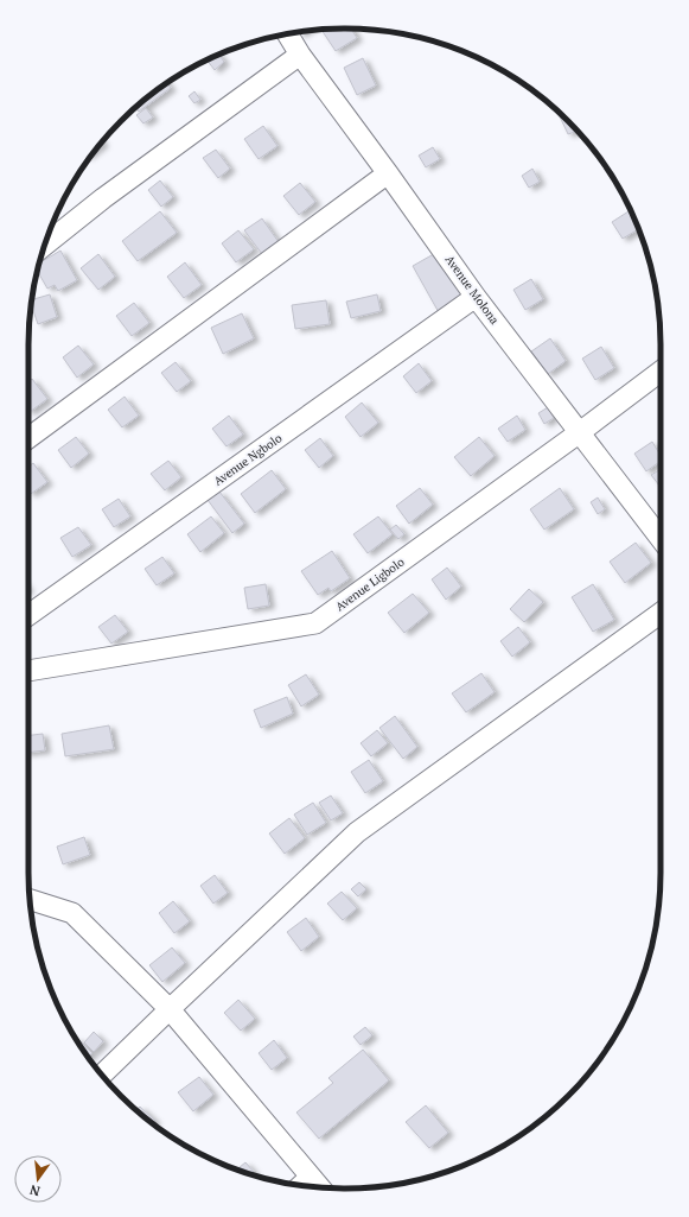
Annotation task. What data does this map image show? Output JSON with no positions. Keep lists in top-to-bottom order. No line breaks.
{"streets":{"street":["Avenue Molona","Avenue Ngbolo","Avenue Ligbolo"]},"crossings":[["Avenue Molona","Avenue Ngbolo"],["Avenue Molona","Avenue Ligbolo"]],"north":"bottom"}
